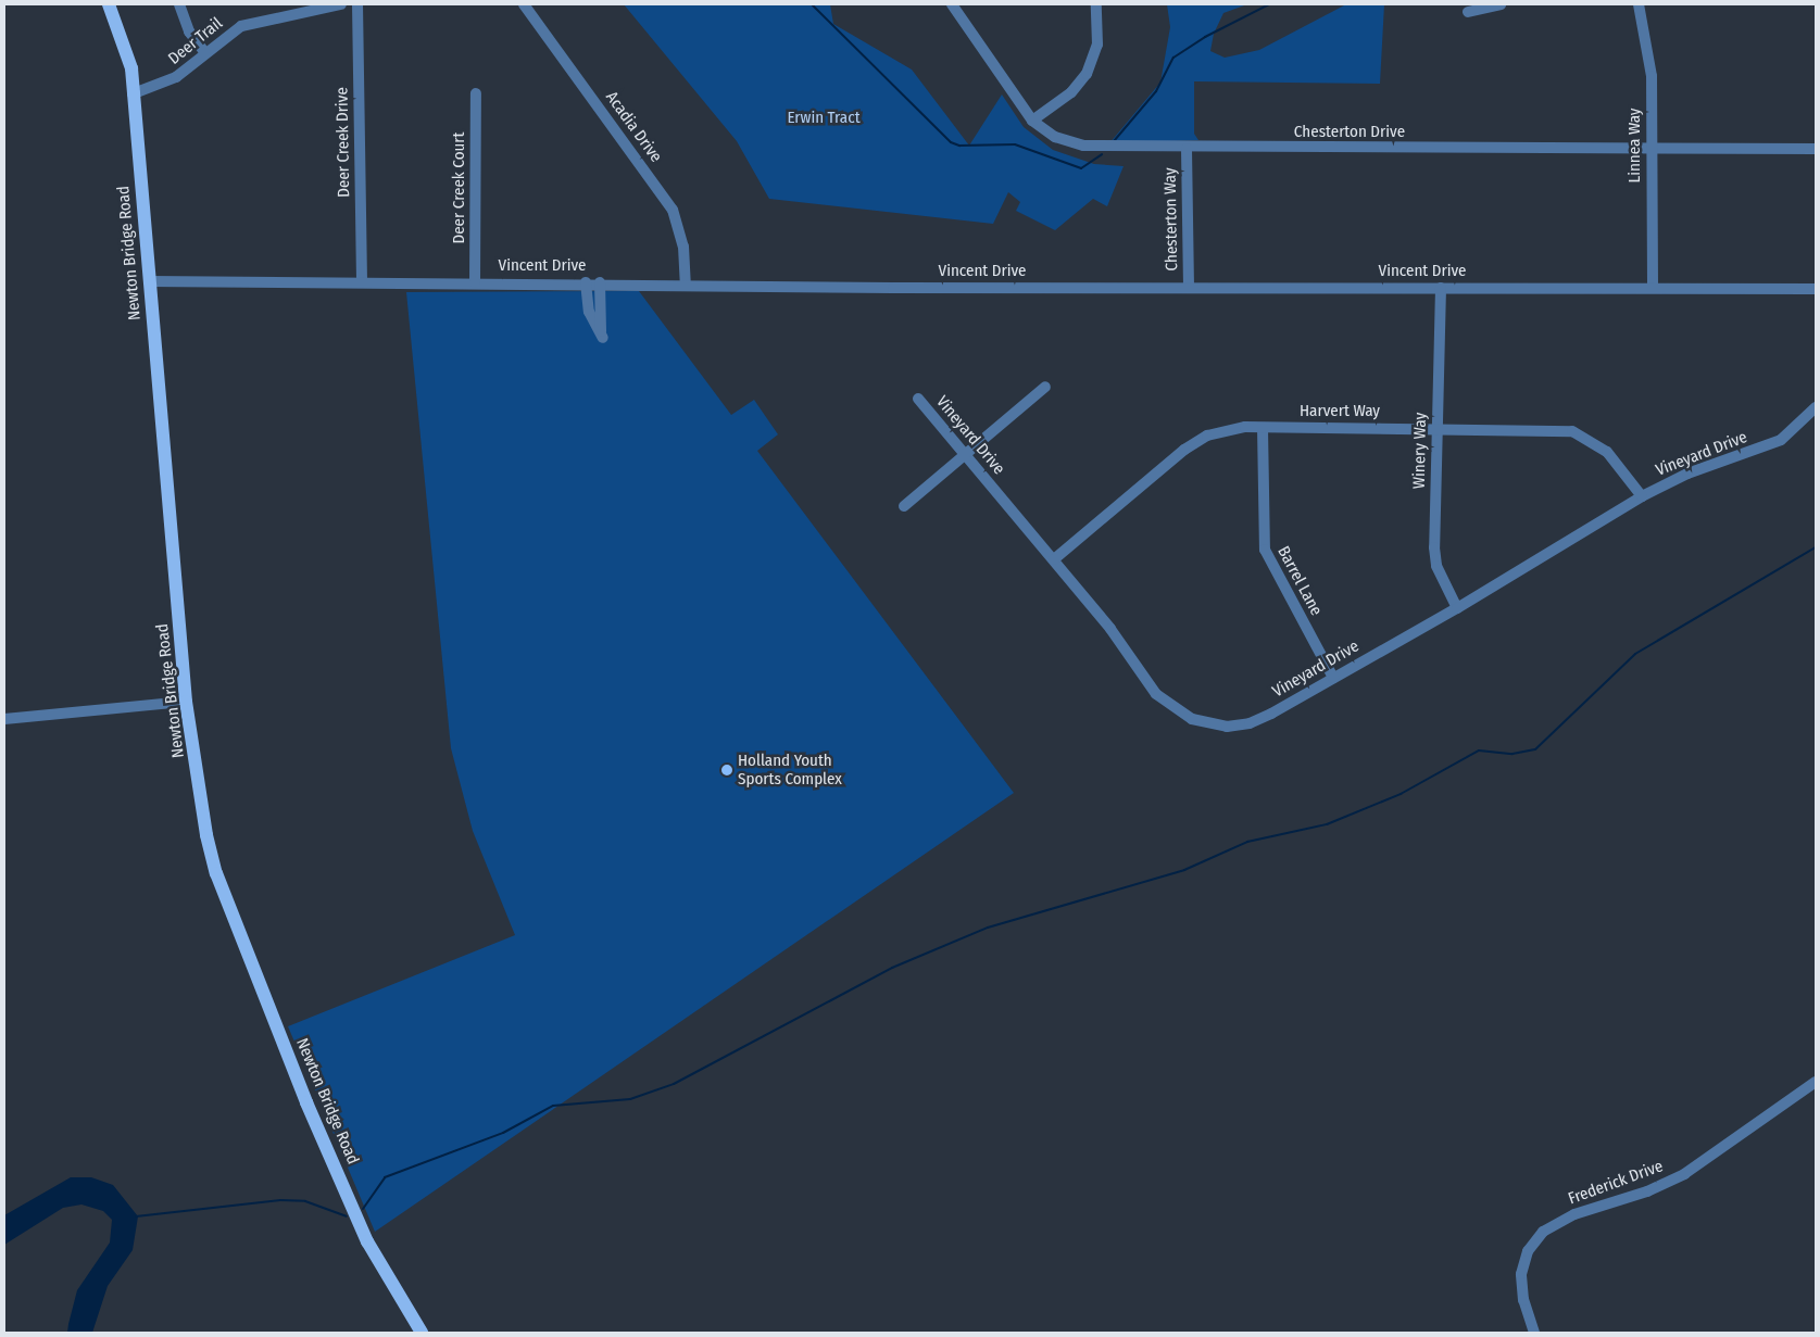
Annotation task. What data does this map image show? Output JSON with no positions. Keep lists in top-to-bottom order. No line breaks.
{"streets":{"main road":["Newton Bridge Road"],"street":["Deer Trail","Acadia Drive","Chesterton Drive","Deer Creek Drive","Linnea Way","Deer Creek Court","Chesterton Way","Vincent Drive","Harvert Way","Vineyard Drive","Winery Way","Barrel Lane","Frederick Drive"]},"crossings":[["Deer Trail","Newton Bridge Road"],["Acadia Drive","Vincent Drive"],["Chesterton Drive","Linnea Way"],["Chesterton Drive","Chesterton Way"],["Deer Creek Drive","Vincent Drive"],["Linnea Way","Vincent Drive"],["Deer Creek Court","Vincent Drive"],["Chesterton Way","Vincent Drive"],["Newton Bridge Road","Vincent Drive"],["Vincent Drive","Winery Way"],["Harvert Way","Vineyard Drive"],["Harvert Way","Winery Way"],["Harvert Way","Barrel Lane"],["Vineyard Drive","Winery Way"],["Vineyard Drive","Barrel Lane"]],"parks":["Erwin Tract"],"places":["Holland Youth Sports Complex"]}
